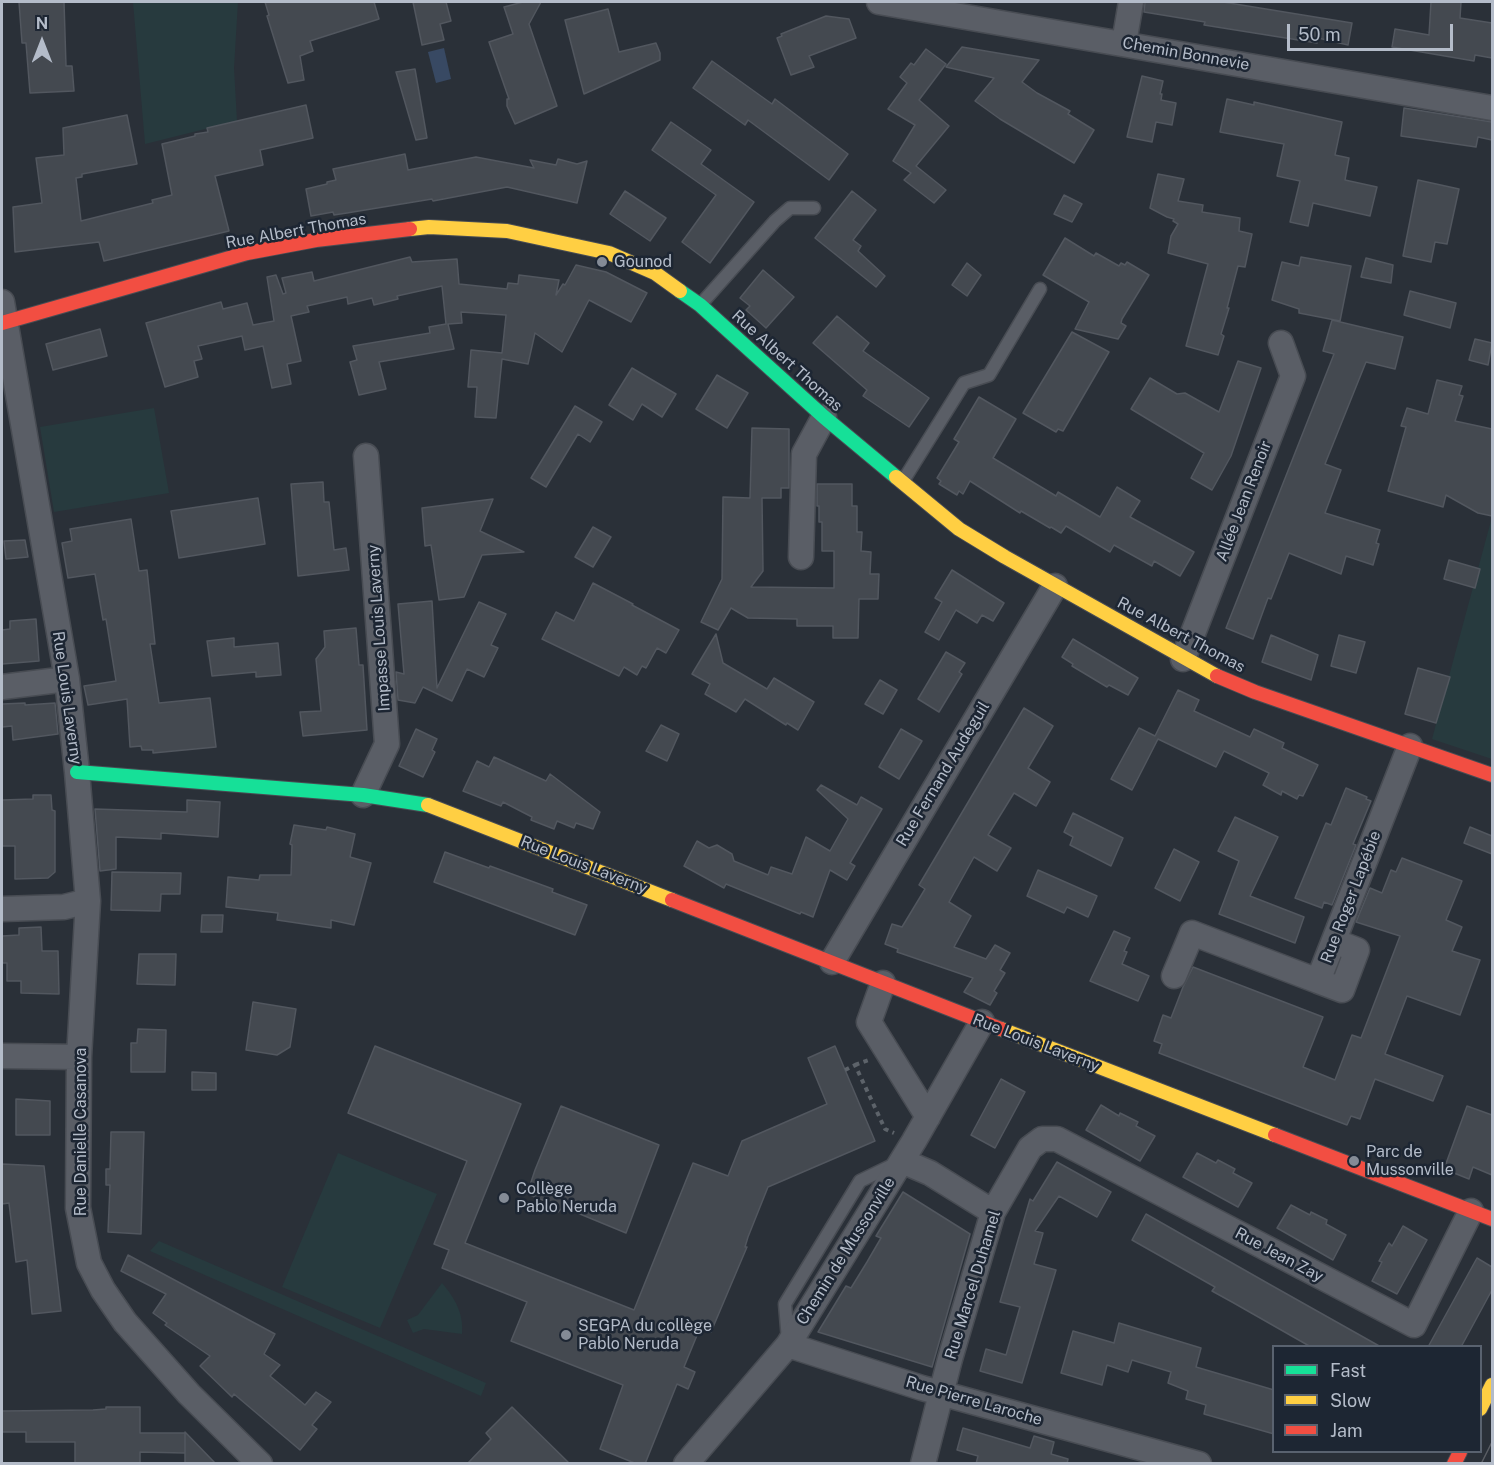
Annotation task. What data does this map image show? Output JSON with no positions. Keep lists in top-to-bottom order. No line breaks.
{"streets":{"street":["Chemin Bonnevie","Rue Albert Thomas","Allée Jean Renoir","Impasse Louis Laverny","Rue Louis Laverny","Rue Fernand Audeguil","Rue Roger Lapébie","Rue Danielle Casanova","Chemin de Mussonville","Rue Jean Zay","Rue Marcel Duhamel","Rue Pierre Laroche"]},"crossings":[["Rue Albert Thomas","Allée Jean Renoir"],["Rue Albert Thomas","Rue Louis Laverny"],["Rue Albert Thomas","Rue Fernand Audeguil"],["Rue Albert Thomas","Rue Roger Lapébie"],["Impasse Louis Laverny","Rue Louis Laverny"],["Rue Louis Laverny","Rue Fernand Audeguil"],["Rue Louis Laverny","Rue Danielle Casanova"],["Rue Louis Laverny","Chemin de Mussonville"],["Rue Louis Laverny","Rue Jean Zay"],["Chemin de Mussonville","Rue Pierre Laroche"],["Rue Jean Zay","Rue Marcel Duhamel"],["Rue Marcel Duhamel","Rue Pierre Laroche"]],"places":["Gounod","Parc de Mussonville","Collège Pablo Neruda","SEGPA du collège Pablo Neruda"],"legend":["Fast","Slow","Jam"],"scale_bar":"50 m","north":"top"}
